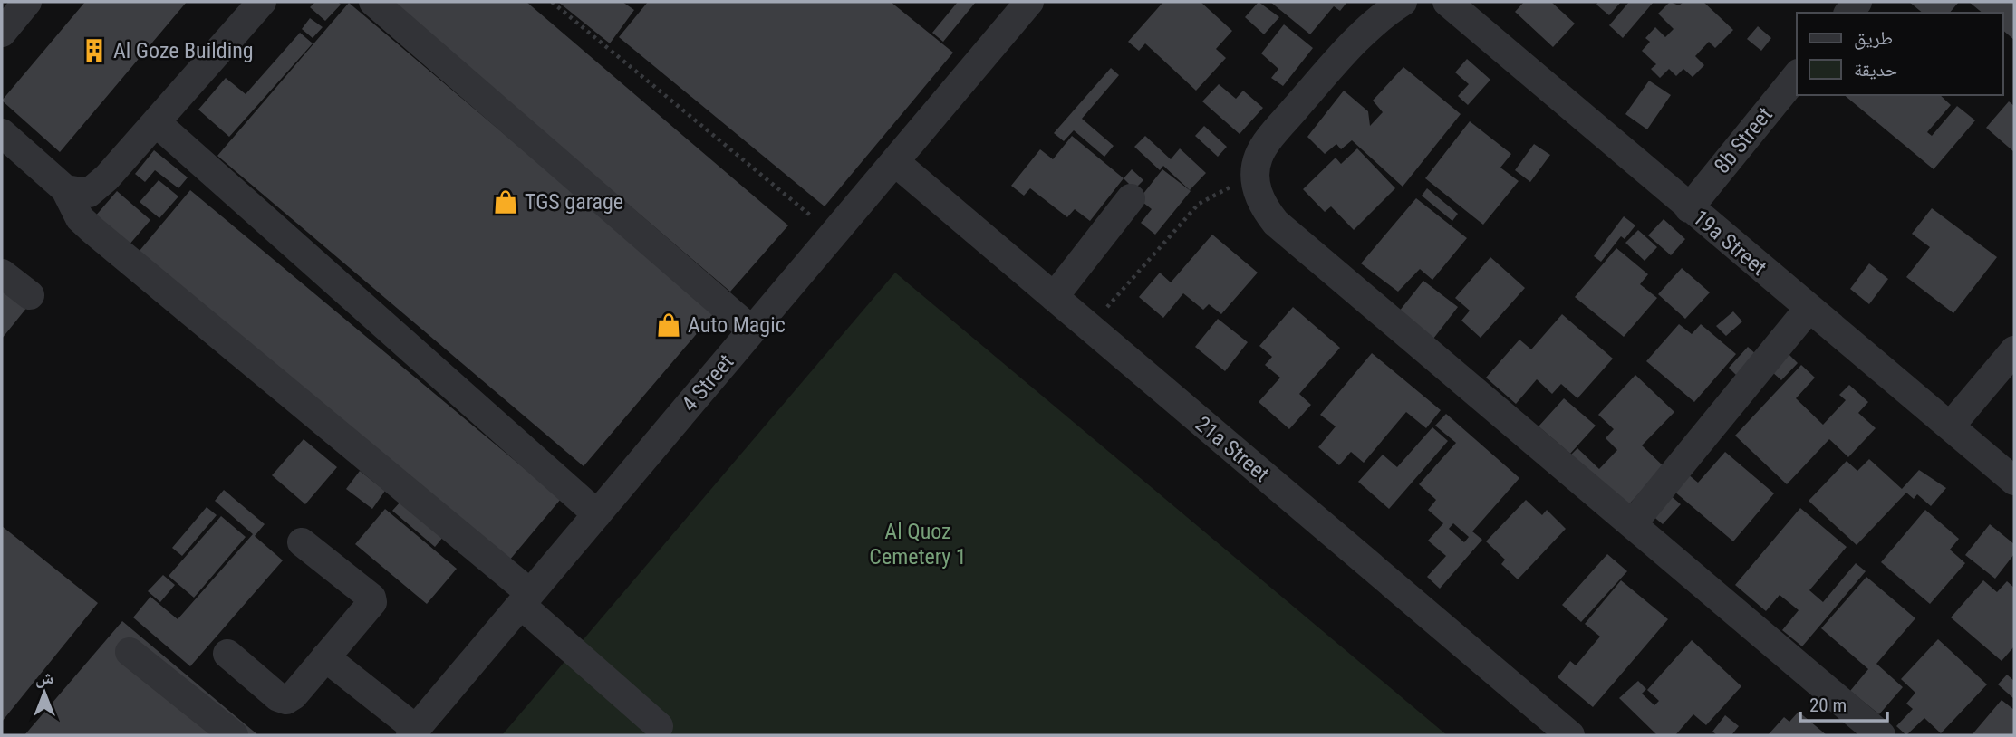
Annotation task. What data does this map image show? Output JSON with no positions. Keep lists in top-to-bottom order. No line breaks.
{"streets":{"street":["8b Street","19a Street","4 Street","21a Street"]},"crossings":[["8b Street","19a Street"],["4 Street","21a Street"]],"parks":["Al Quoz Cemetery 1"],"places":{"building":["Al Goze Building"],"shop":["TGS garage","Auto Magic"]},"legend":["طريق","حديقة"],"scale_bar":"20 m","north":"top"}
